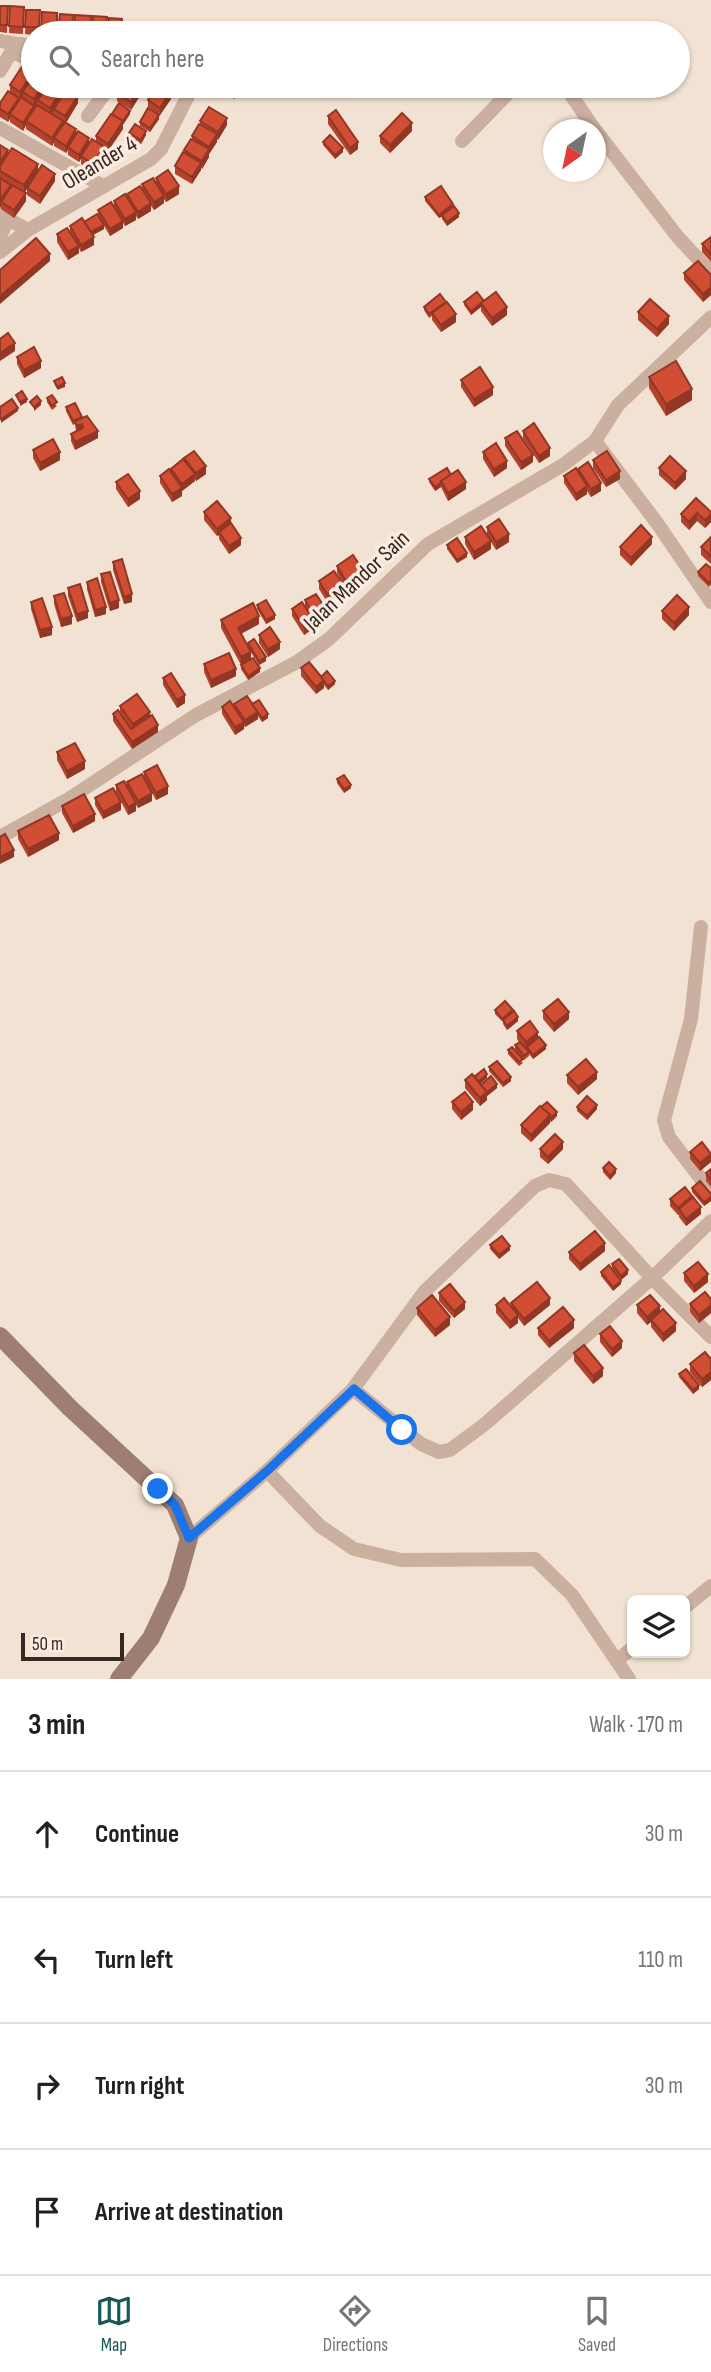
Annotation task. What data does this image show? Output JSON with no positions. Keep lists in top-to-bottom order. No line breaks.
{"streets":{"street":["Oleander 4","Jalan Mandor Sain"]},"scale_bar":"50 m","north":"bottom left","page":{"search":"Search here","scale":"50 m","heading":["3 min","Walk · 170 m"],"list":[["Continue","30 m"],["Turn left","110 m"],["Turn right","30 m"],"Arrive at destination"],"nav":["Map","Directions","Saved"]}}
